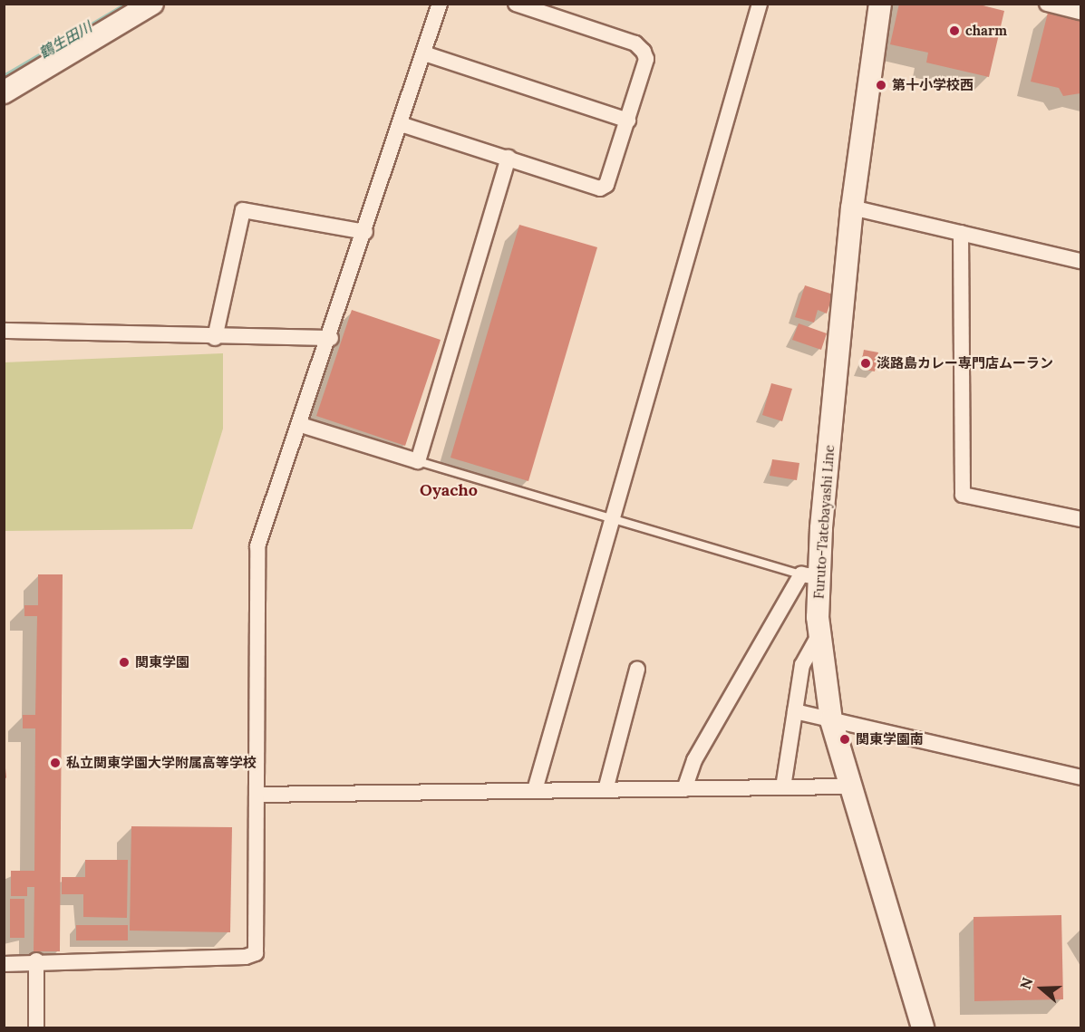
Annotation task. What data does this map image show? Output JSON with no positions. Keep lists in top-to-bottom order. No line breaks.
{"streets":{"main road":["Furuto-Tatebayashi Line"]},"districts":["Oyacho"],"water":["鶴生田川"],"places":["charm","第十小学校西","淡路島カレー専門店ムーラン","関東学園","関東学園南","私立関東学園大学附属高等学校"],"north":"left"}
